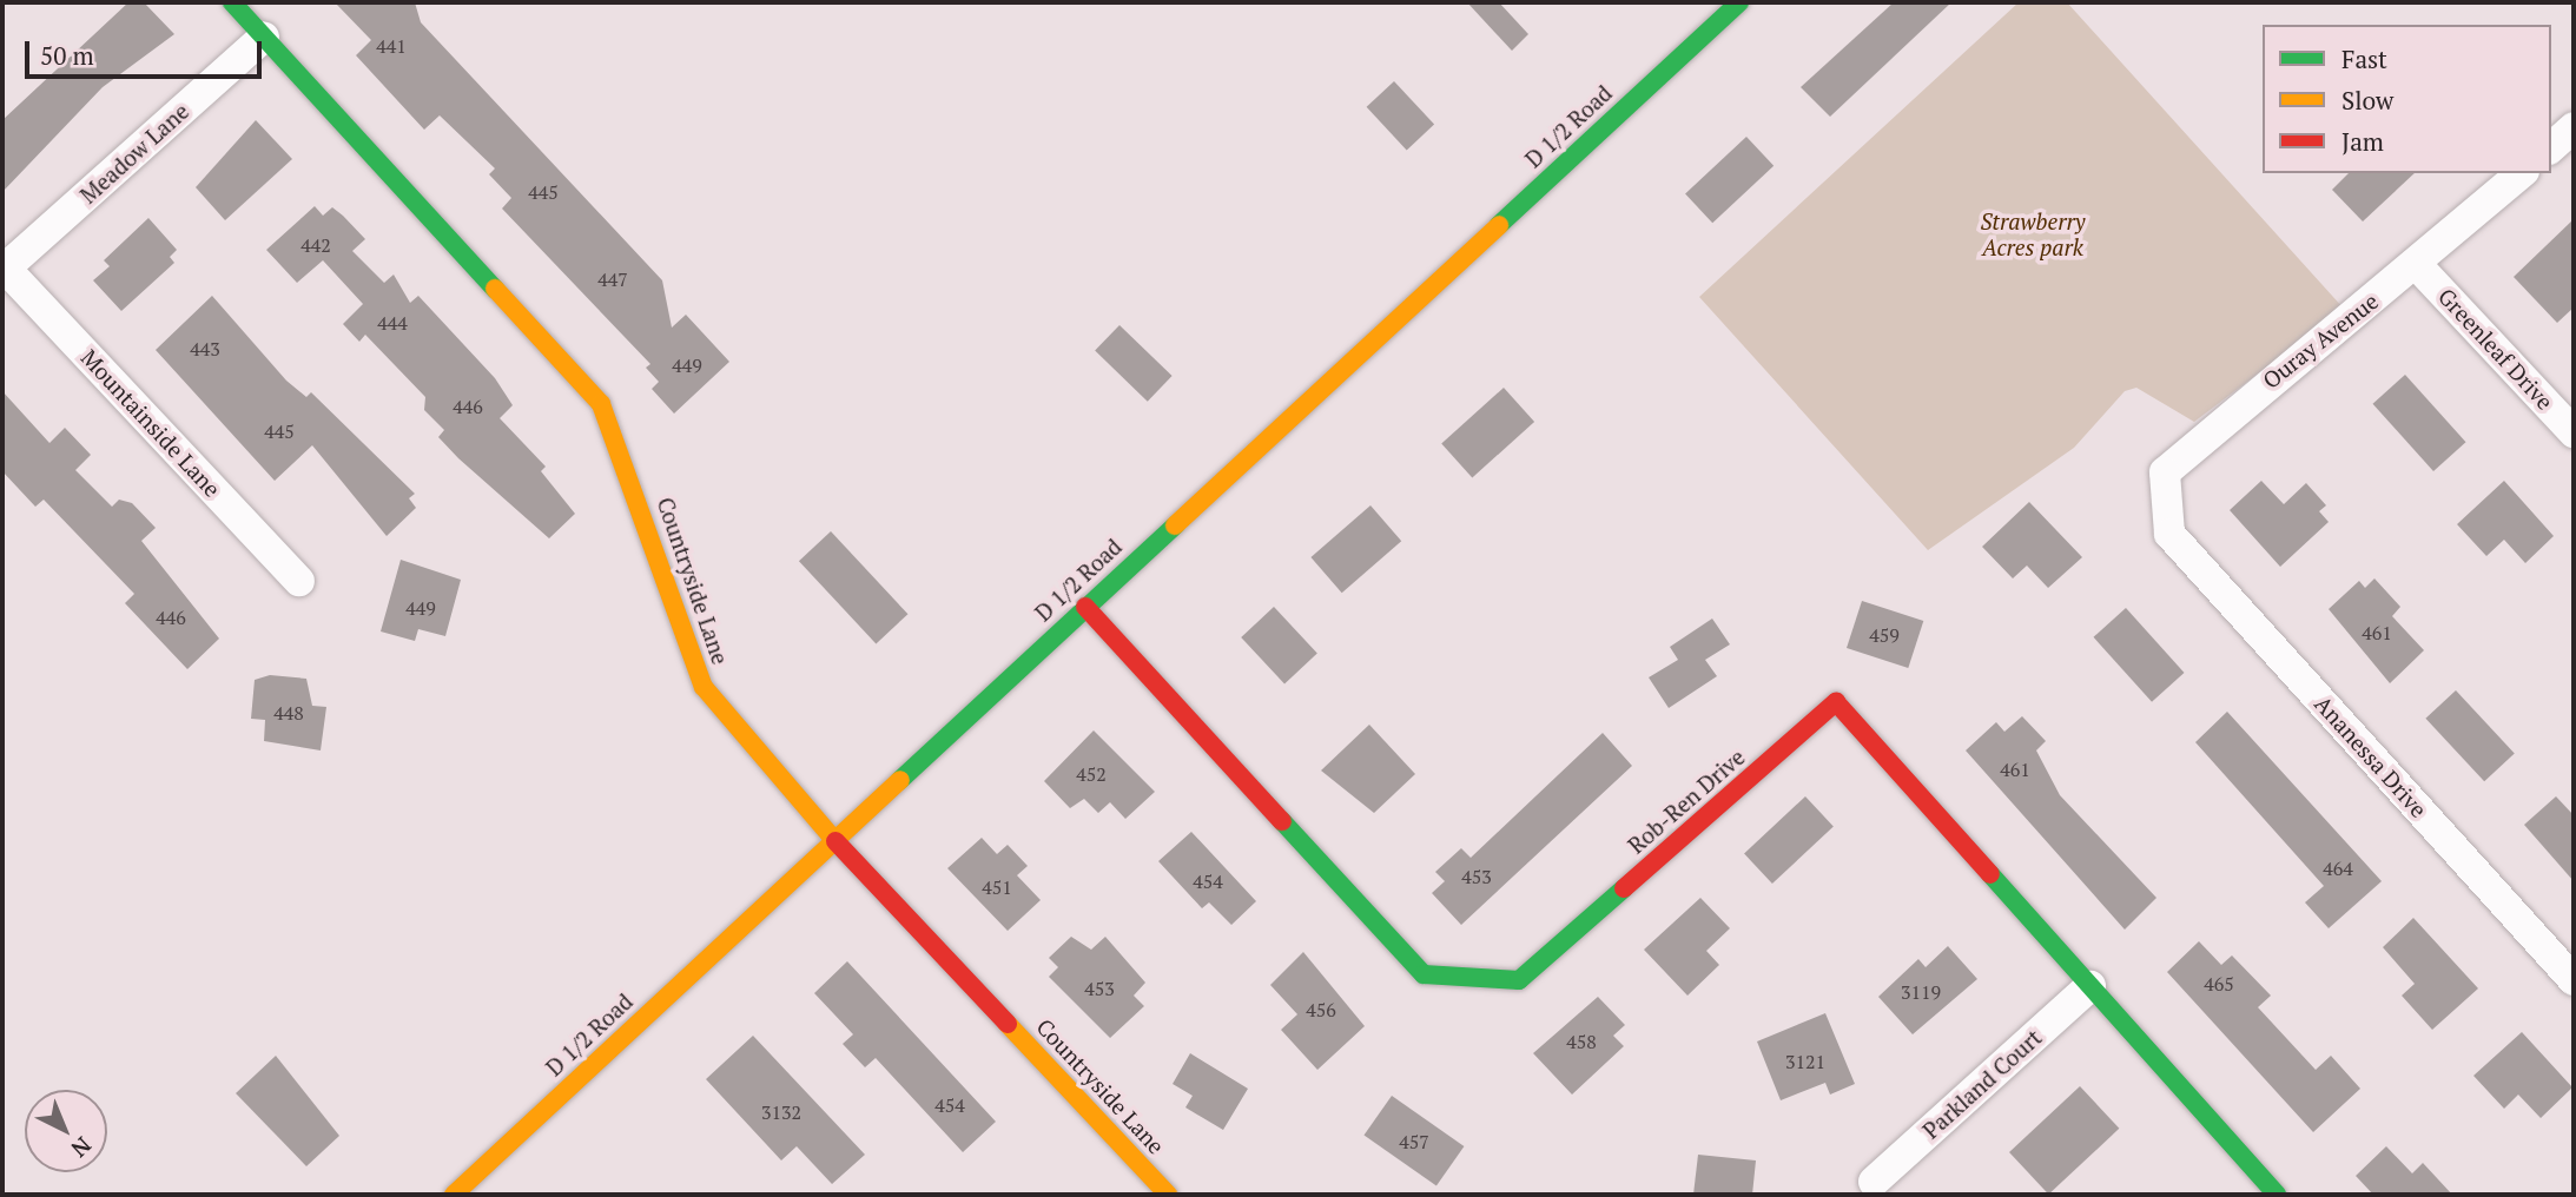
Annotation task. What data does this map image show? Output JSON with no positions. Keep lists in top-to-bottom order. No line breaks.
{"streets":{"street":["D 1/2 Road","Meadow Lane","Ouray Avenue","Greenleaf Drive","Mountainside Lane","Countryside Lane","Ananessa Drive","Rob-Ren Drive","Parkland Court"]},"crossings":[["D 1/2 Road","Countryside Lane"],["D 1/2 Road","Rob-Ren Drive"],["Meadow Lane","Mountainside Lane"],["Meadow Lane","Countryside Lane"],["Ouray Avenue","Greenleaf Drive"],["Ouray Avenue","Ananessa Drive"],["Rob-Ren Drive","Parkland Court"]],"parks":["Strawberry Acres park"],"house_numbers":["441","445","442","447","444","443","449","446","445","449","446","461","459","448","461","452","464","453","454","451","465","453","3119","456","458","3121","454","3132","457"],"legend":["Fast","Slow","Jam"],"scale_bar":"50 m","north":"bottom right"}
